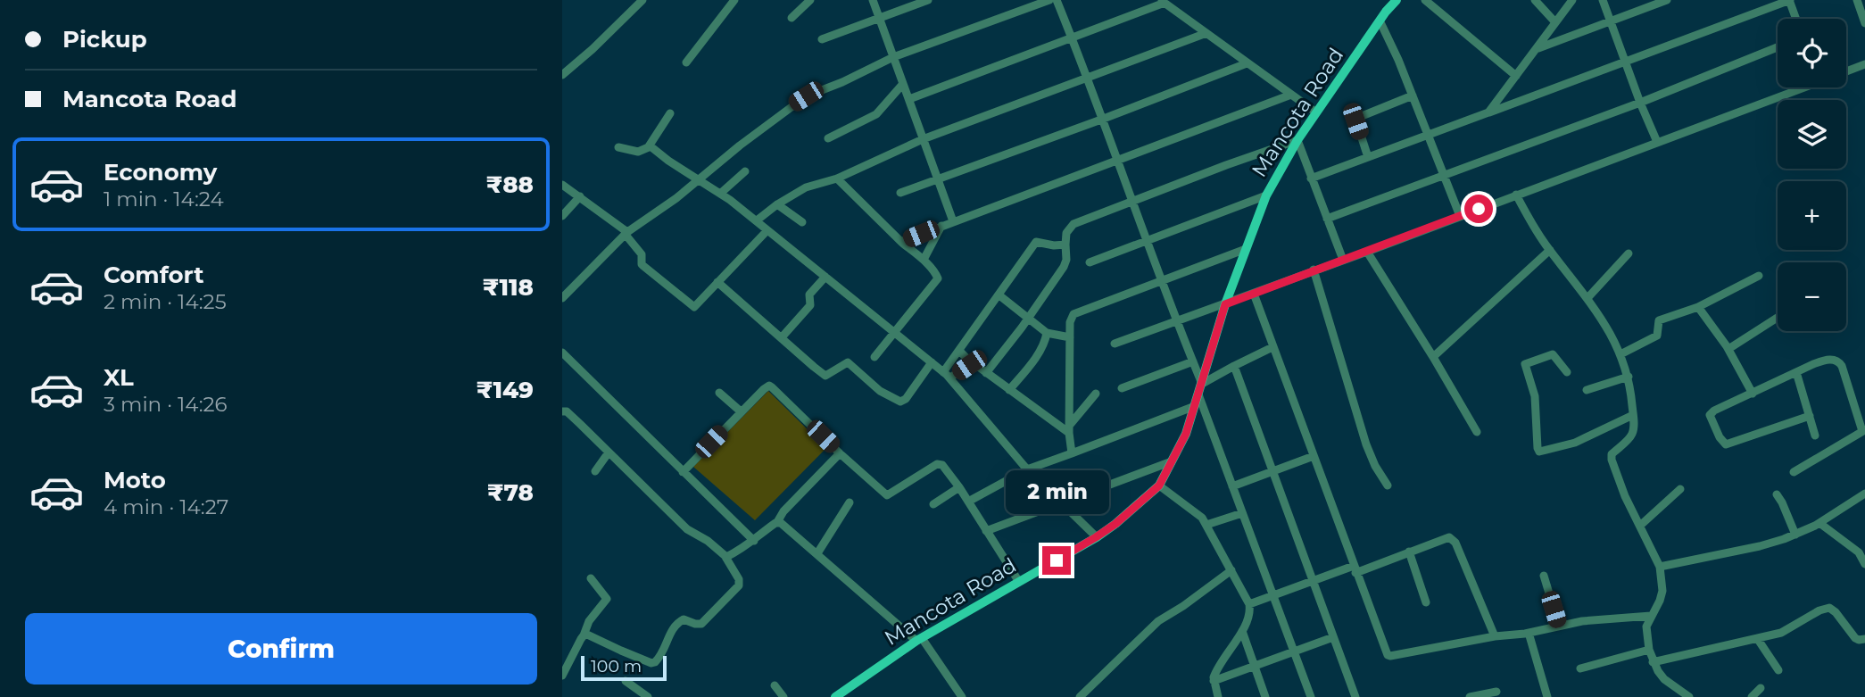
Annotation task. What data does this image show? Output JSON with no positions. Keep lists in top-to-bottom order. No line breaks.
{"streets":{"main road":["Mancota Road"]},"scale_bar":"100 m","page":{"banner":["Pickup","Mancota Road"],"map_buttons":["+","−"],"list":[{"name":"Economy","note":"1 min · 14:24","value":"₹88"},{"name":"Comfort","note":"2 min · 14:25","value":"₹118"},{"name":"XL","note":"3 min · 14:26","value":"₹149"},{"name":"Moto","note":"4 min · 14:27","value":"₹78"}],"bubble":"2 min","buttons":"Confirm","scale":"100 m"}}
